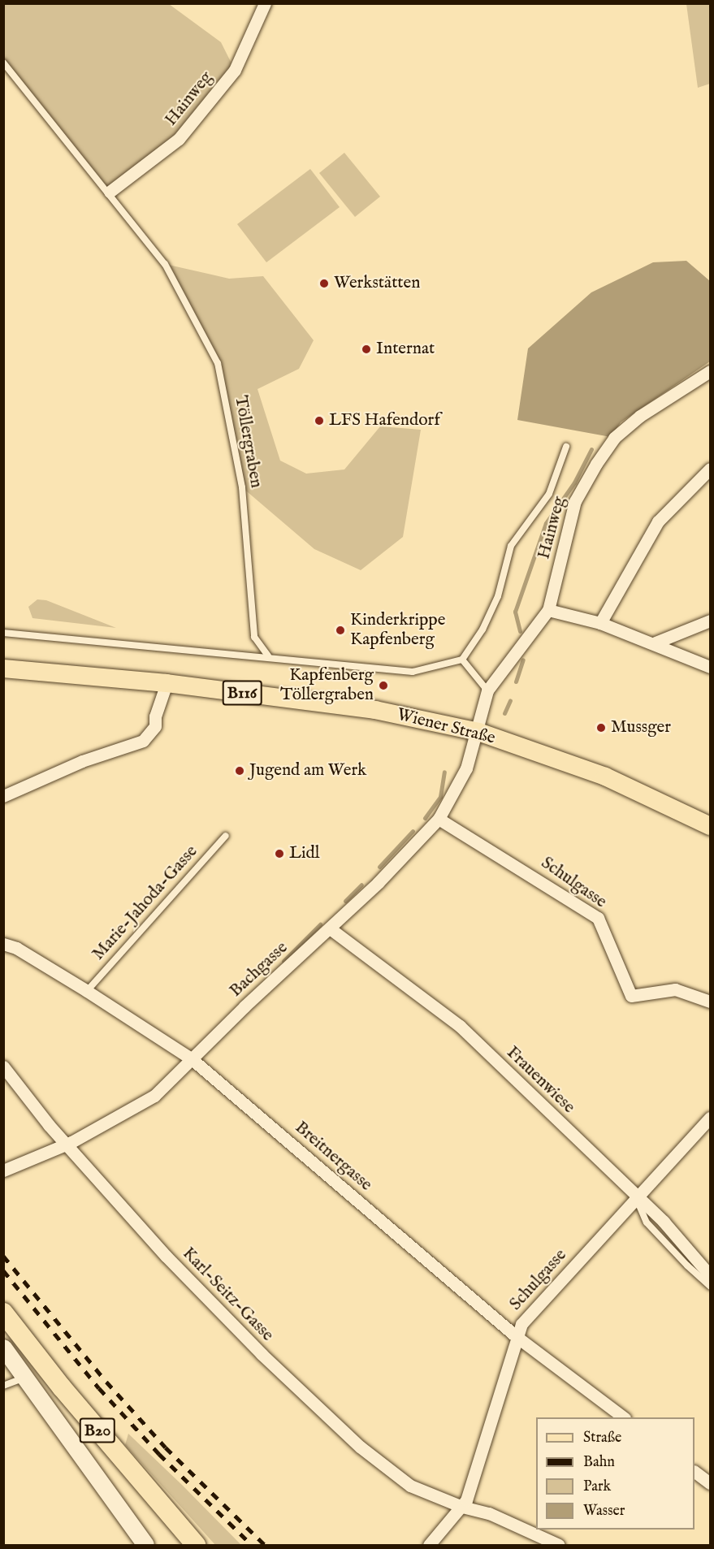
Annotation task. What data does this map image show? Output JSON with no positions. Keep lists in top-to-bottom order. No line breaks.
{"streets":{"highway":["B20"],"main road":["B116","Wiener Straße"],"street":["Hainweg","Schulgasse","Bachgasse","Frauenwiese","Breitnergasse","Karl-Seitz-Gasse"],"lane":["Töllergraben","Marie-Jahoda-Gasse"]},"crossings":[["Hainweg","Töllergraben"],["Hainweg","Wiener Straße"],["Hainweg","Bachgasse"],["Wiener Straße","Bachgasse"],["Schulgasse","Bachgasse"],["Schulgasse","Frauenwiese"],["Schulgasse","Breitnergasse"],["Schulgasse","Karl-Seitz-Gasse"],["Marie-Jahoda-Gasse","Breitnergasse"],["Bachgasse","Frauenwiese"],["Bachgasse","Breitnergasse"],["Bachgasse","Karl-Seitz-Gasse"]],"places":["Werkstätten","Internat","LFS Hafendorf","Kinderkrippe Kapfenberg","Kapfenberg Töllergraben","Mussger","Jugend am Werk","Lidl"],"legend":["Straße","Bahn","Park","Wasser"]}
